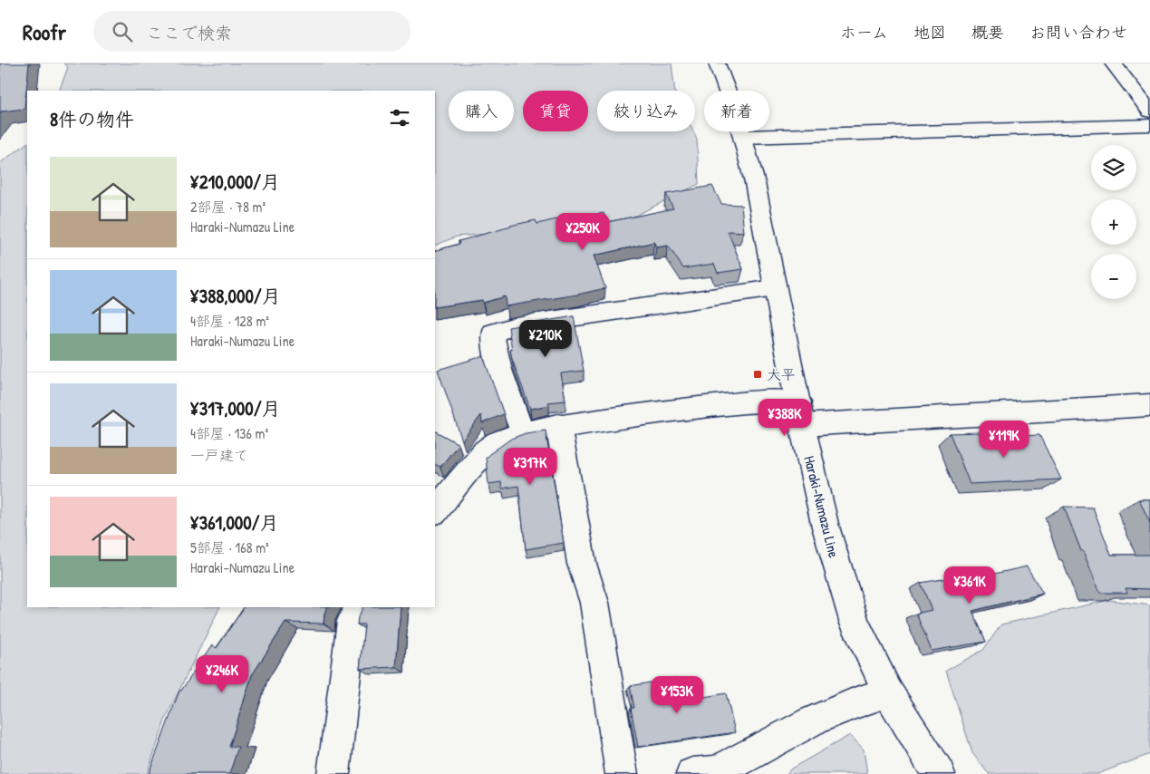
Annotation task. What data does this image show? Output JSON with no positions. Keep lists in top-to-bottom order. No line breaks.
{"streets":{"main road":["Haraki-Numazu Line"]},"places":{"transit":["大平"]},"page":{"header":"Roofr","search":"ここで検索","nav":["ホーム","地図","概要","お問い合わせ"],"chip":["購入","賃貸","絞り込み","新着"],"heading":"8件の物件","map_buttons":["+","−"],"list":[{"name":"¥210,000/月","note":"2部屋 · 78 m² · Haraki-Numazu Line"},{"name":"¥388,000/月","note":"4部屋 · 128 m² · Haraki-Numazu Line"},{"name":"¥317,000/月","note":"4部屋 · 136 m² · 一戸建て"},{"name":"¥361,000/月","note":"5部屋 · 168 m² · Haraki-Numazu Line"}],"price":["¥250K","¥210K","¥388K","¥119K","¥317K","¥361K","¥246K","¥153K"]}}
